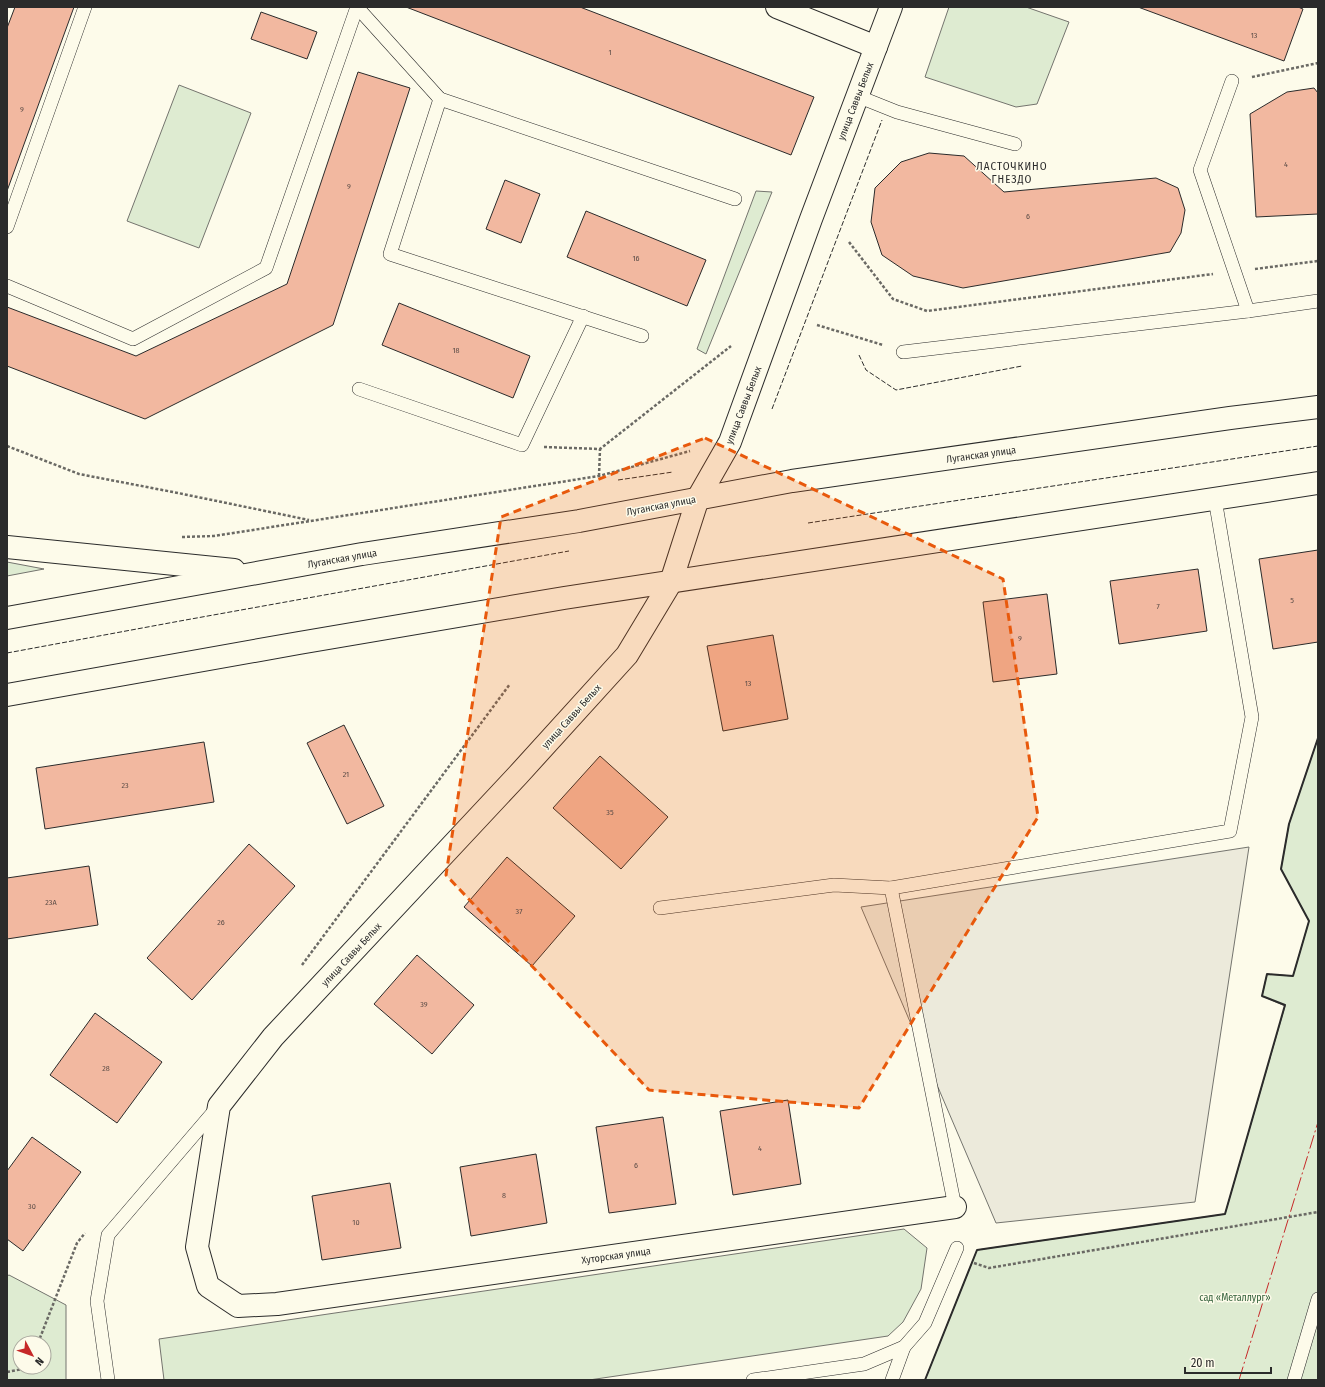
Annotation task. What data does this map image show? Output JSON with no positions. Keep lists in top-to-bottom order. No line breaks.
{"streets":{"main road":["улица Саввы Белых","Луганская улица","Хуторская улица"]},"crossings":[["улица Саввы Белых","Луганская улица"],["улица Саввы Белых","Хуторская улица"]],"districts":["ЛАСТОЧКИНО ГНЕЗДО"],"parks":["сад «Металлург»"],"house_numbers":["13","1","9","4","9","6","16","18","5","7","9","13","21","23","35","23А","37","26","39","28","4","6","8","30","10"],"scale_bar":"20 m","north":"bottom right"}
